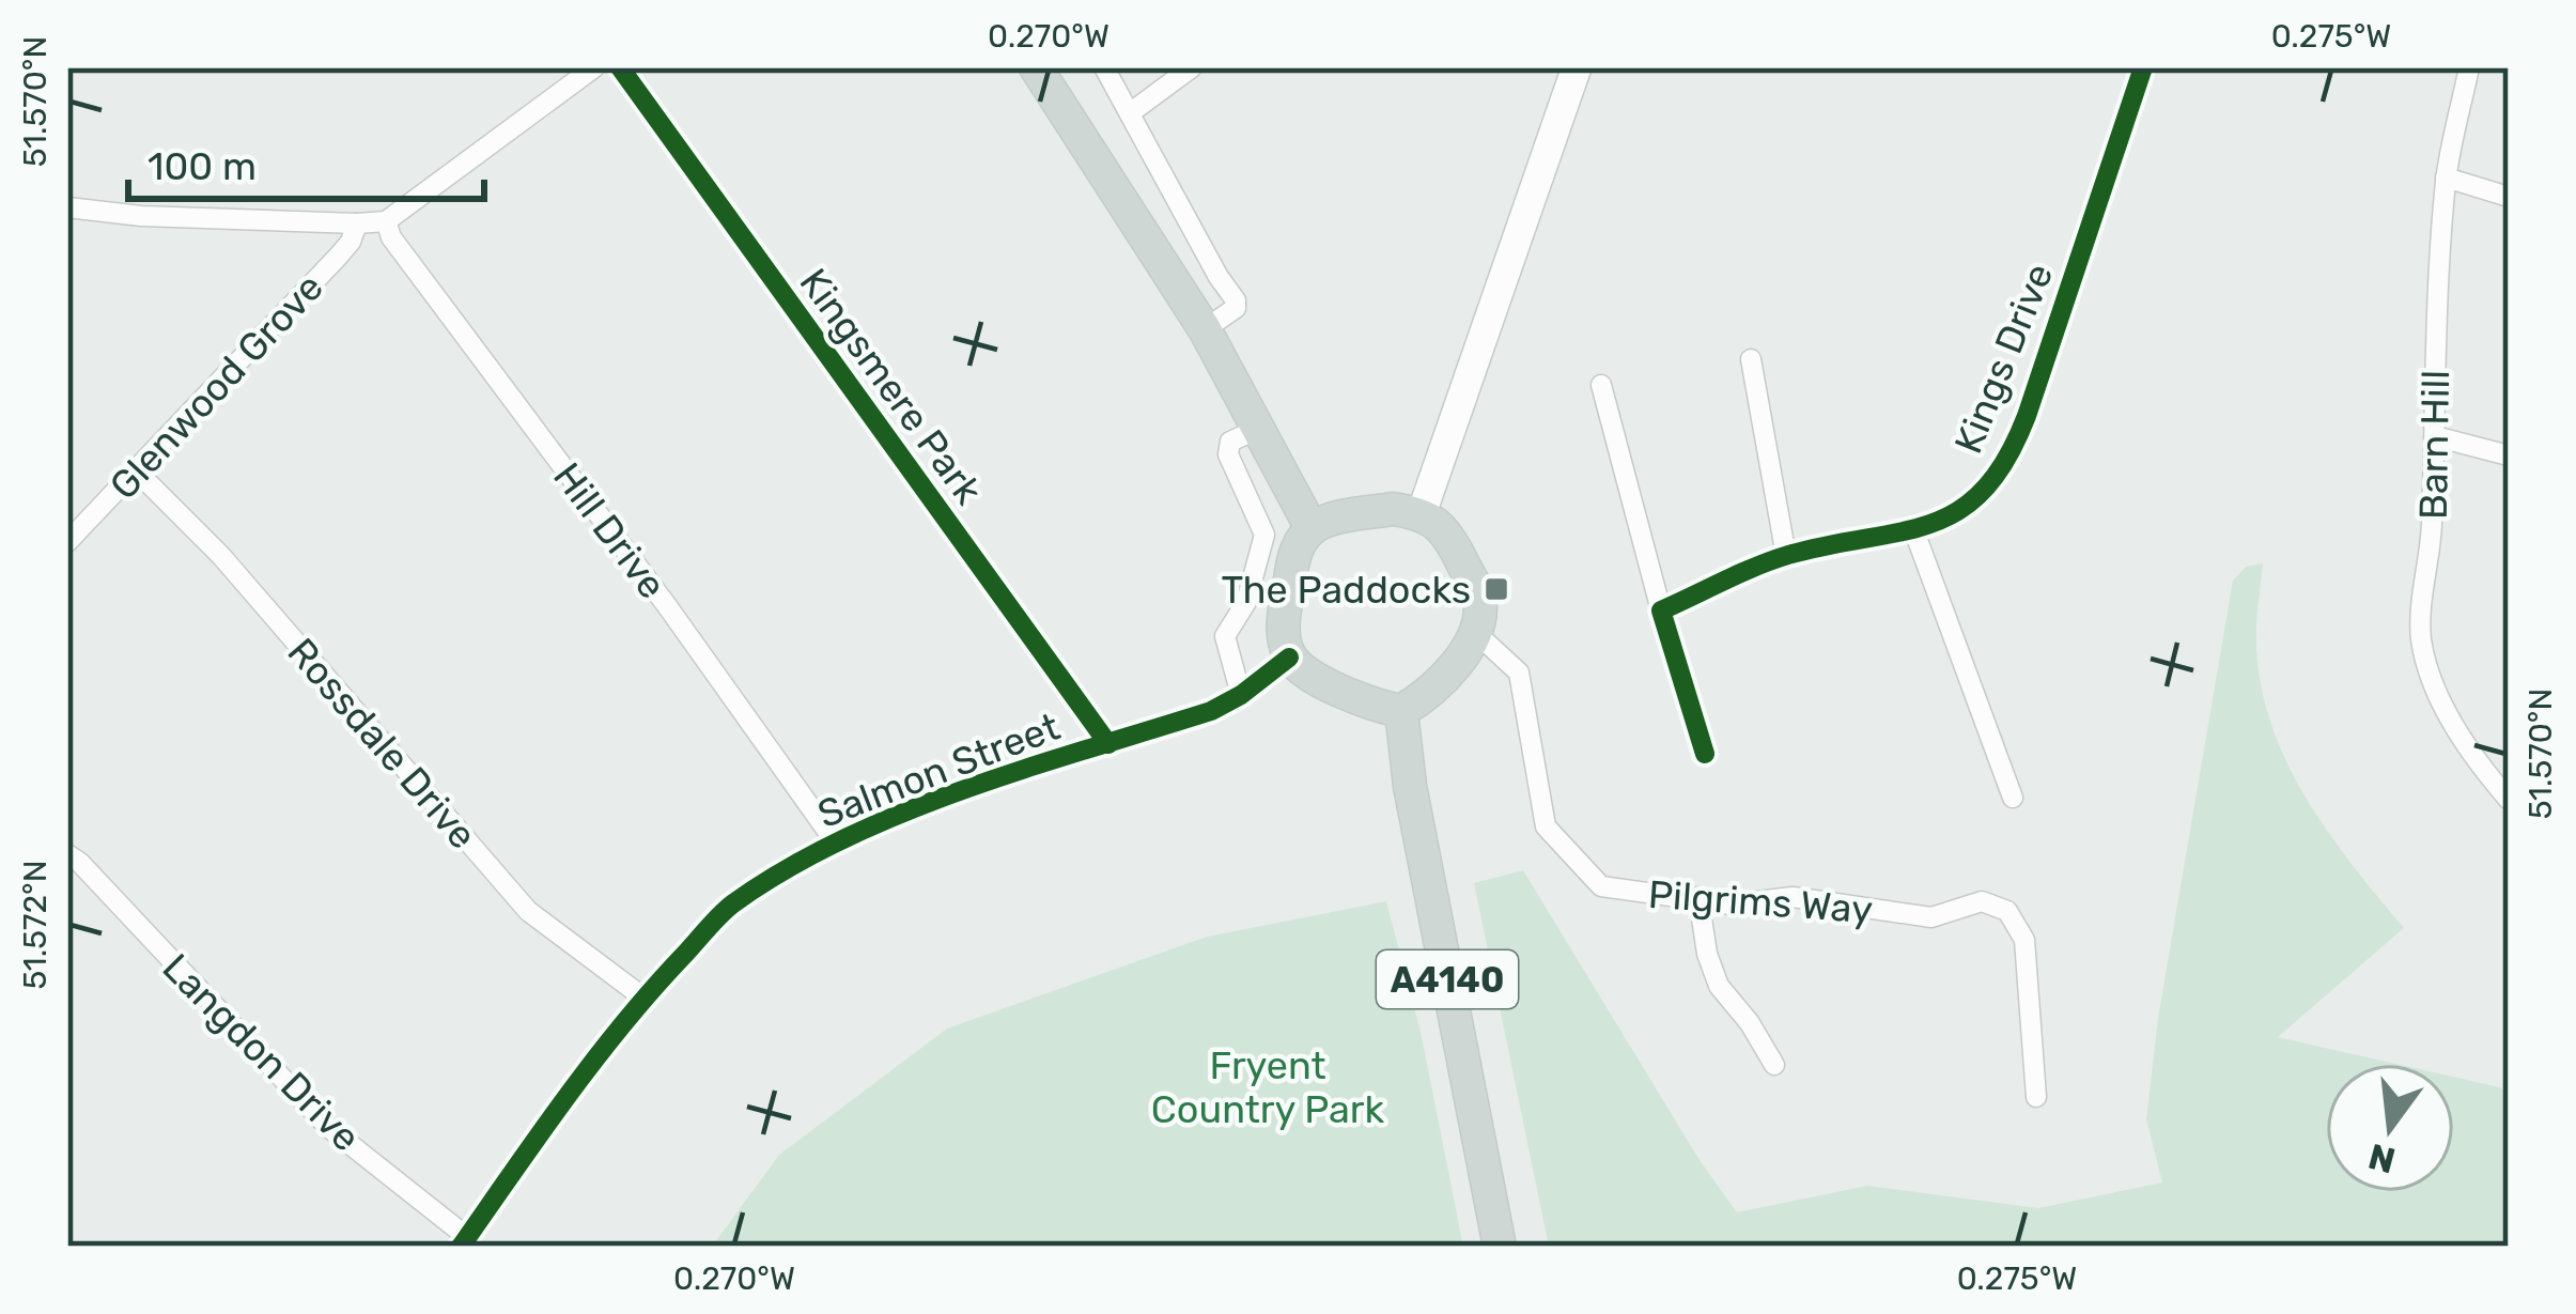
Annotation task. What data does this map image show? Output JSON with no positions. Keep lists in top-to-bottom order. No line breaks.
{"streets":{"main road":["A4140"],"street":["Kings Drive","Glenwood Grove","Kingsmere Park","Barn Hill","Hill Drive","Rossdale Drive","Salmon Street","Pilgrims Way","Langdon Drive"]},"crossings":[["Glenwood Grove","Rossdale Drive"],["Kingsmere Park","Salmon Street"],["Hill Drive","Salmon Street"],["Rossdale Drive","Salmon Street"],["Salmon Street","Pilgrims Way"],["Salmon Street","A4140"],["Salmon Street","Langdon Drive"],["Pilgrims Way","A4140"]],"parks":["Fryent Country Park"],"places":{"transit":["The Paddocks"]},"scale_bar":"100 m","north":"bottom","coordinates":["0.270°W","0.275°W","51.570°N","51.572°N"]}
